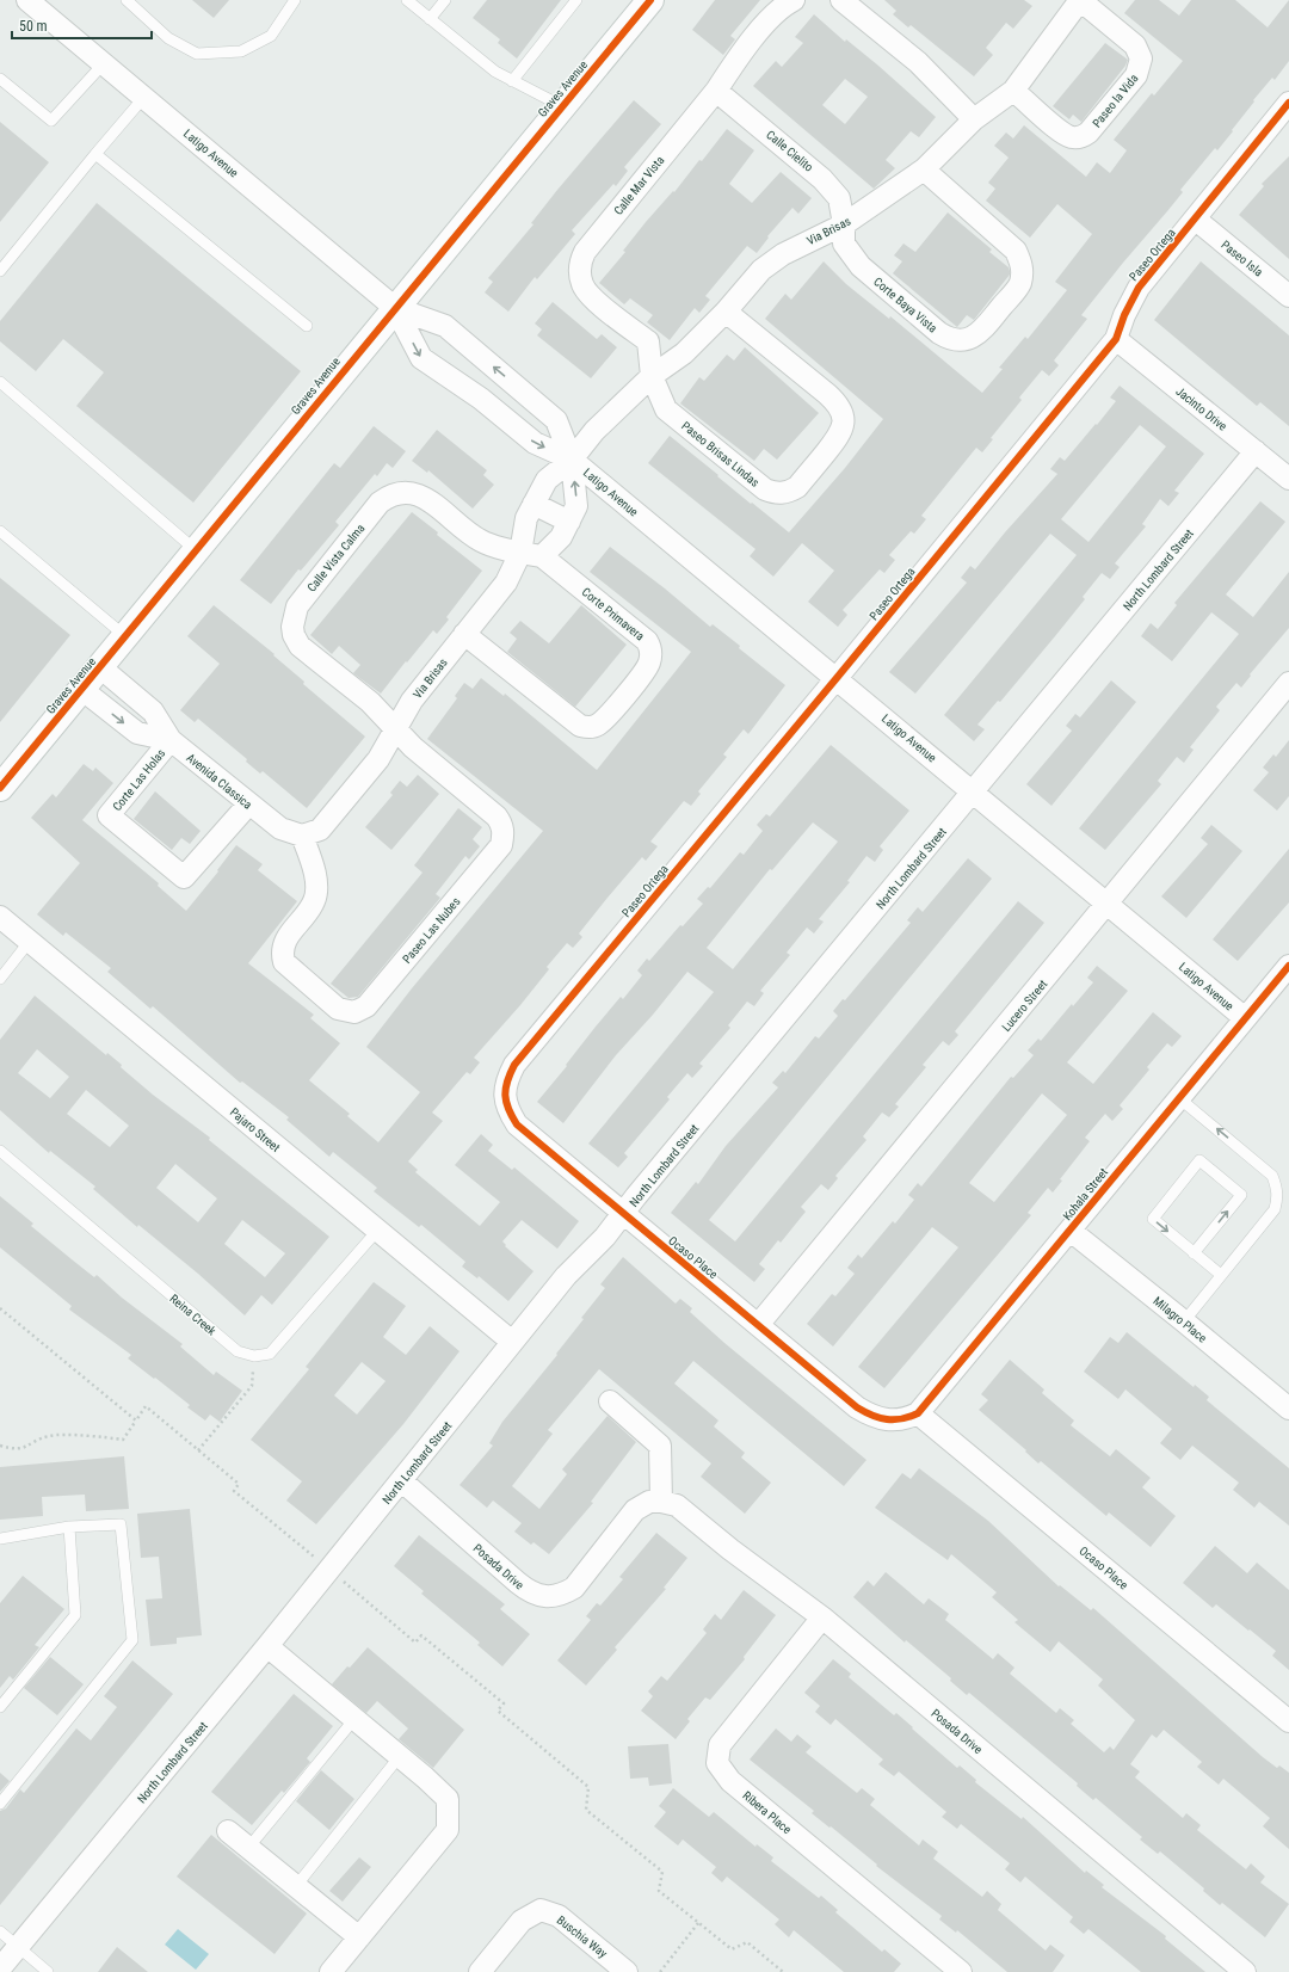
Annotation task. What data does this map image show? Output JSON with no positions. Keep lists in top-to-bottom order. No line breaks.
{"streets":{"street":["Graves Avenue","Paseo la Vida","Calle Cielito","Latigo Avenue","Calle Mar Vista","Via Brisas","Paseo Ortega","Paseo Isla","Corte Baya Vista","Jacinto Drive","Paseo Brisas Lindas","Calle Vista Calma","North Lombard Street","Corte Primavera","Corte Las Holas","Avenida Classica","Paseo Las Nubes","Lucero Street","Pajaro Street","Kohala Street","Ocaso Place","Milagro Place","Posada Drive","Ribera Place","Buschia Way"],"lane":["Reina Creek"]},"crossings":[["Graves Avenue","Latigo Avenue"],["Graves Avenue","Corte Las Holas"],["Graves Avenue","Avenida Classica"],["Paseo la Vida","Via Brisas"],["Calle Cielito","Calle Mar Vista"],["Calle Cielito","Via Brisas"],["Calle Cielito","Corte Baya Vista"],["Latigo Avenue","Via Brisas"],["Latigo Avenue","Paseo Ortega"],["Latigo Avenue","North Lombard Street"],["Latigo Avenue","Lucero Street"],["Latigo Avenue","Kohala Street"],["Calle Mar Vista","Via Brisas"],["Calle Mar Vista","Paseo Brisas Lindas"],["Via Brisas","Corte Baya Vista"],["Via Brisas","Paseo Brisas Lindas"],["Via Brisas","Calle Vista Calma"],["Via Brisas","Corte Primavera"],["Via Brisas","Avenida Classica"],["Via Brisas","Paseo Las Nubes"],["Paseo Ortega","Paseo Isla"],["Paseo Ortega","Jacinto Drive"],["Paseo Ortega","Ocaso Place"],["Jacinto Drive","North Lombard Street"],["Calle Vista Calma","Corte Primavera"],["Calle Vista Calma","Paseo Las Nubes"],["North Lombard Street","Pajaro Street"],["North Lombard Street","Ocaso Place"],["North Lombard Street","Posada Drive"],["Corte Las Holas","Avenida Classica"],["Avenida Classica","Paseo Las Nubes"],["Lucero Street","Ocaso Place"],["Kohala Street","Ocaso Place"],["Kohala Street","Milagro Place"],["Posada Drive","Ribera Place"]],"scale_bar":"50 m"}
